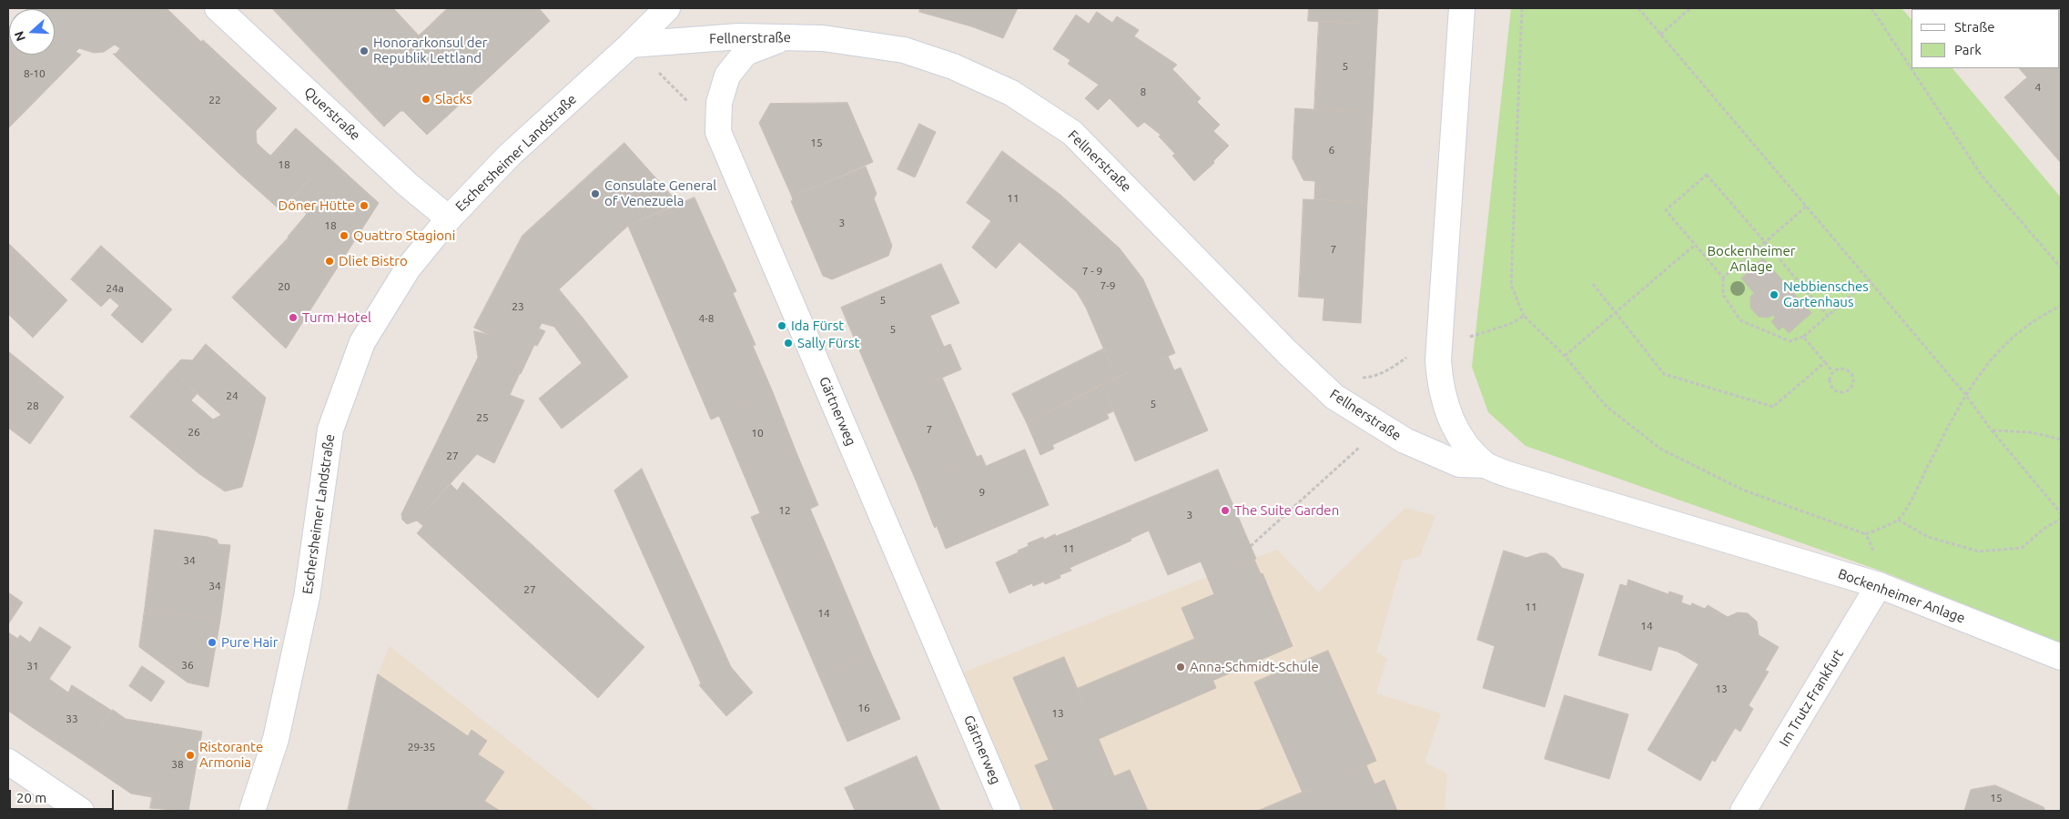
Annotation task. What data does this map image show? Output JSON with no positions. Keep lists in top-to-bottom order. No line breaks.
{"streets":{"street":["Fellnerstraße","Querstraße","Eschersheimer Landstraße","Gärtnerweg","Bockenheimer Anlage","Im Trutz Frankfurt"]},"crossings":[["Fellnerstraße","Eschersheimer Landstraße"],["Fellnerstraße","Gärtnerweg"],["Fellnerstraße","Bockenheimer Anlage"],["Querstraße","Eschersheimer Landstraße"],["Bockenheimer Anlage","Im Trutz Frankfurt"]],"parks":["Bockenheimer Anlage"],"places":["Honorarkonsul der Republik Lettland","Slacks","Consulate General of Venezuela","Döner Hütte","Quattro Stagioni","Dliet Bistro","Nebbiensches Gartenhaus","Turm Hotel","Ida Fürst","Sally Fürst","The Suite Garden","Pure Hair","Anna-Schmidt-Schule","Ristorante Armonia"],"house_numbers":["5","8-10","4","8","22","15","6","18","11","3","18","7","7 - 9","7-9","20","24a","5","23","4-8","5","24","5","28","25","7","26","10","27","9","12","3","11","34","34","27","11","14","14","36","31","13","16","13","33","29-35","38","15"],"legend":["Straße","Park"],"scale_bar":"20 m","north":"left"}
